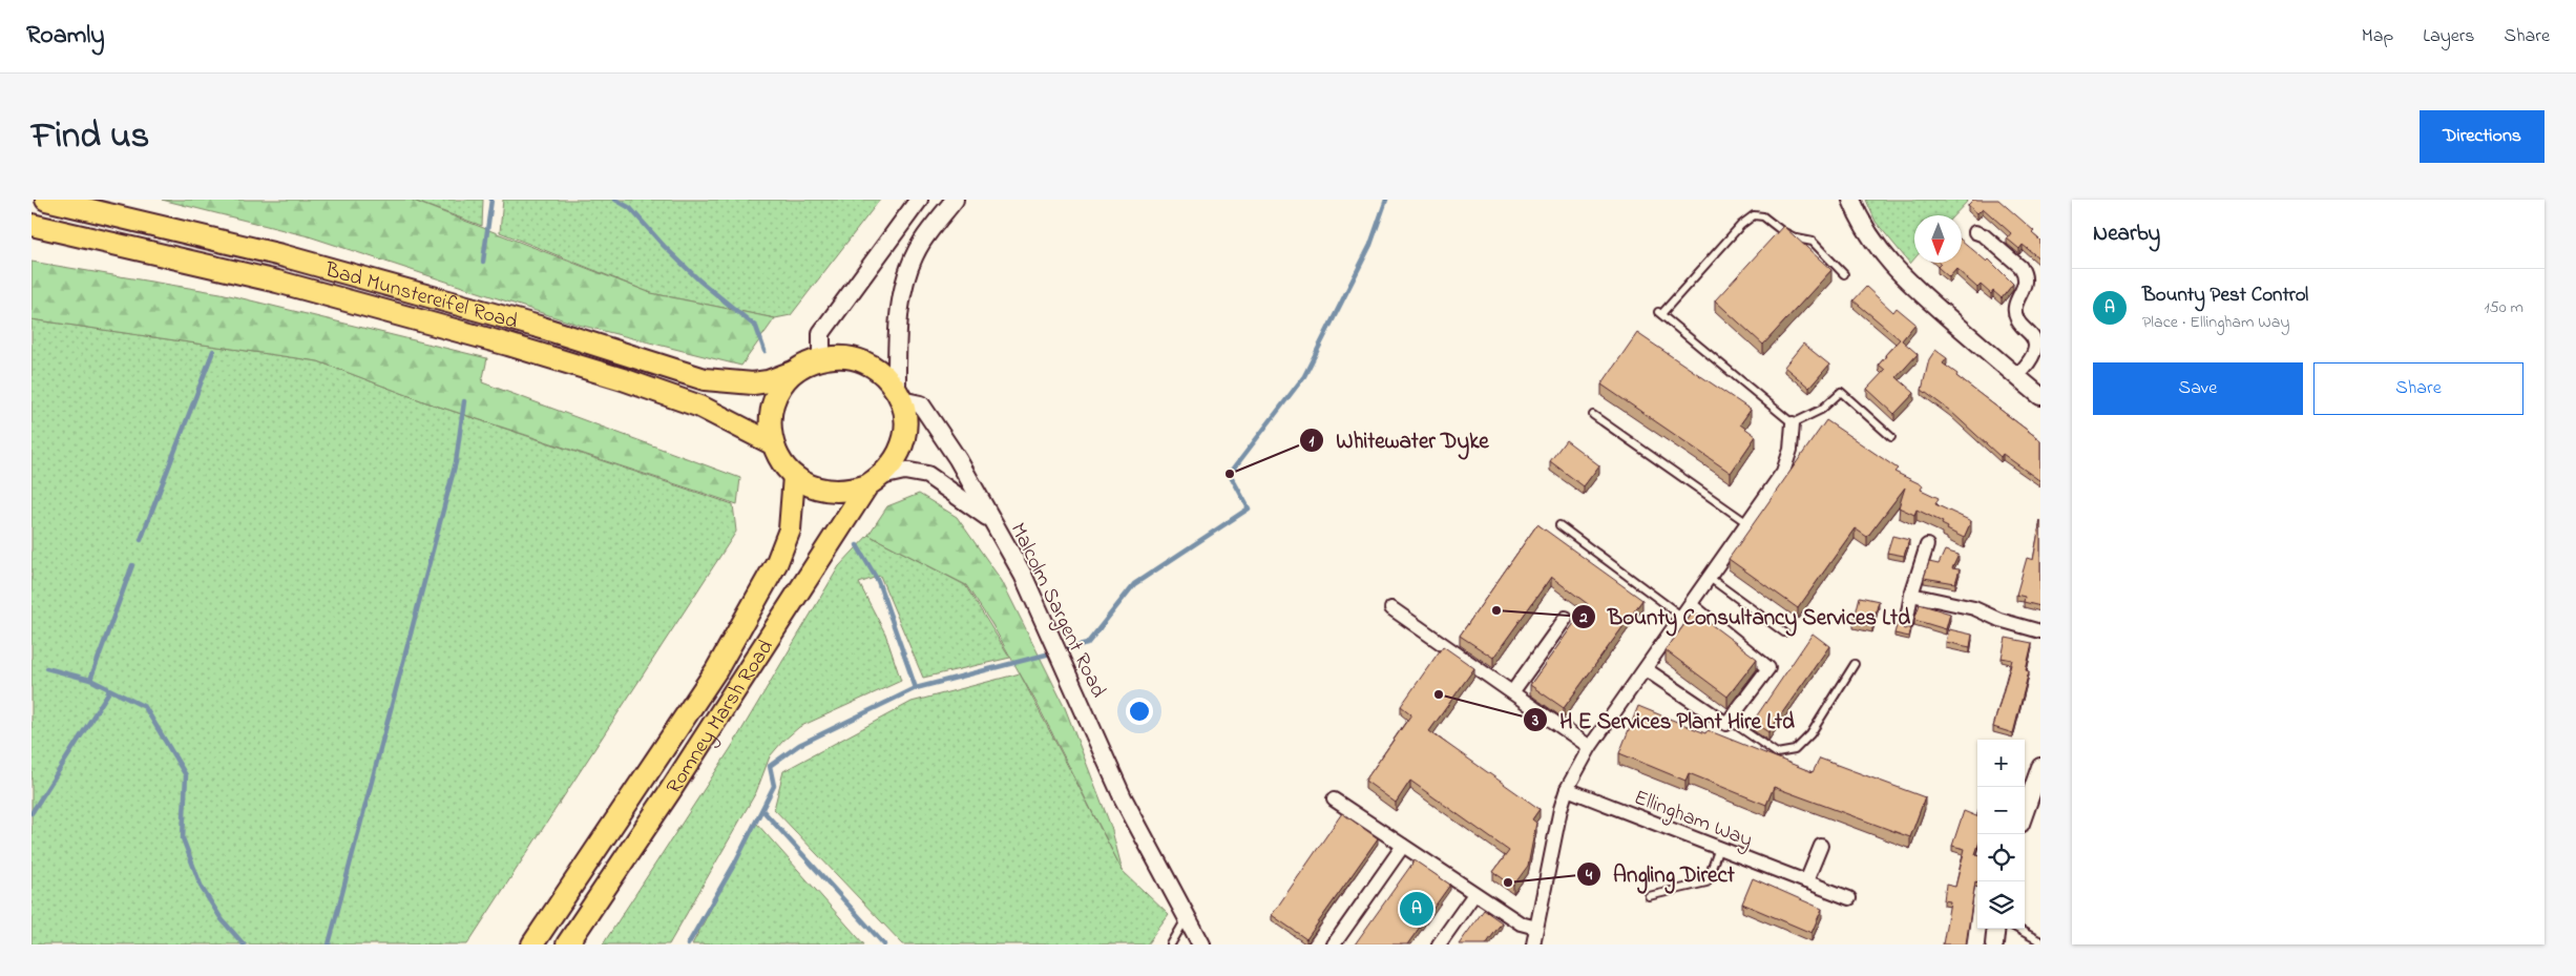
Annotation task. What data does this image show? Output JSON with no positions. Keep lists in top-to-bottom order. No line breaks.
{"streets":{"main road":["Bad Munstereifel Road","Romney Marsh Road"],"street":["Malcolm Sargent Road","Ellingham Way"]},"crossings":[["Bad Munstereifel Road","Malcolm Sargent Road"],["Bad Munstereifel Road","Romney Marsh Road"],["Malcolm Sargent Road","Romney Marsh Road"]],"places":["Whitewater Dyke","Bounty Consultancy Services Ltd","H E Services Plant Hire Ltd","Angling Direct"],"north":"bottom","page":{"header":"Roamly","nav":["Map","Layers","Share"],"title":"Find us","buttons":["Directions",["Save","Share"]],"heading":"Nearby","list":[{"mark":"A","name":"Bounty Pest Control","note":"Place · Ellingham Way","value":"150 m"}],"map_buttons":["+","−"],"pins":"A"}}
